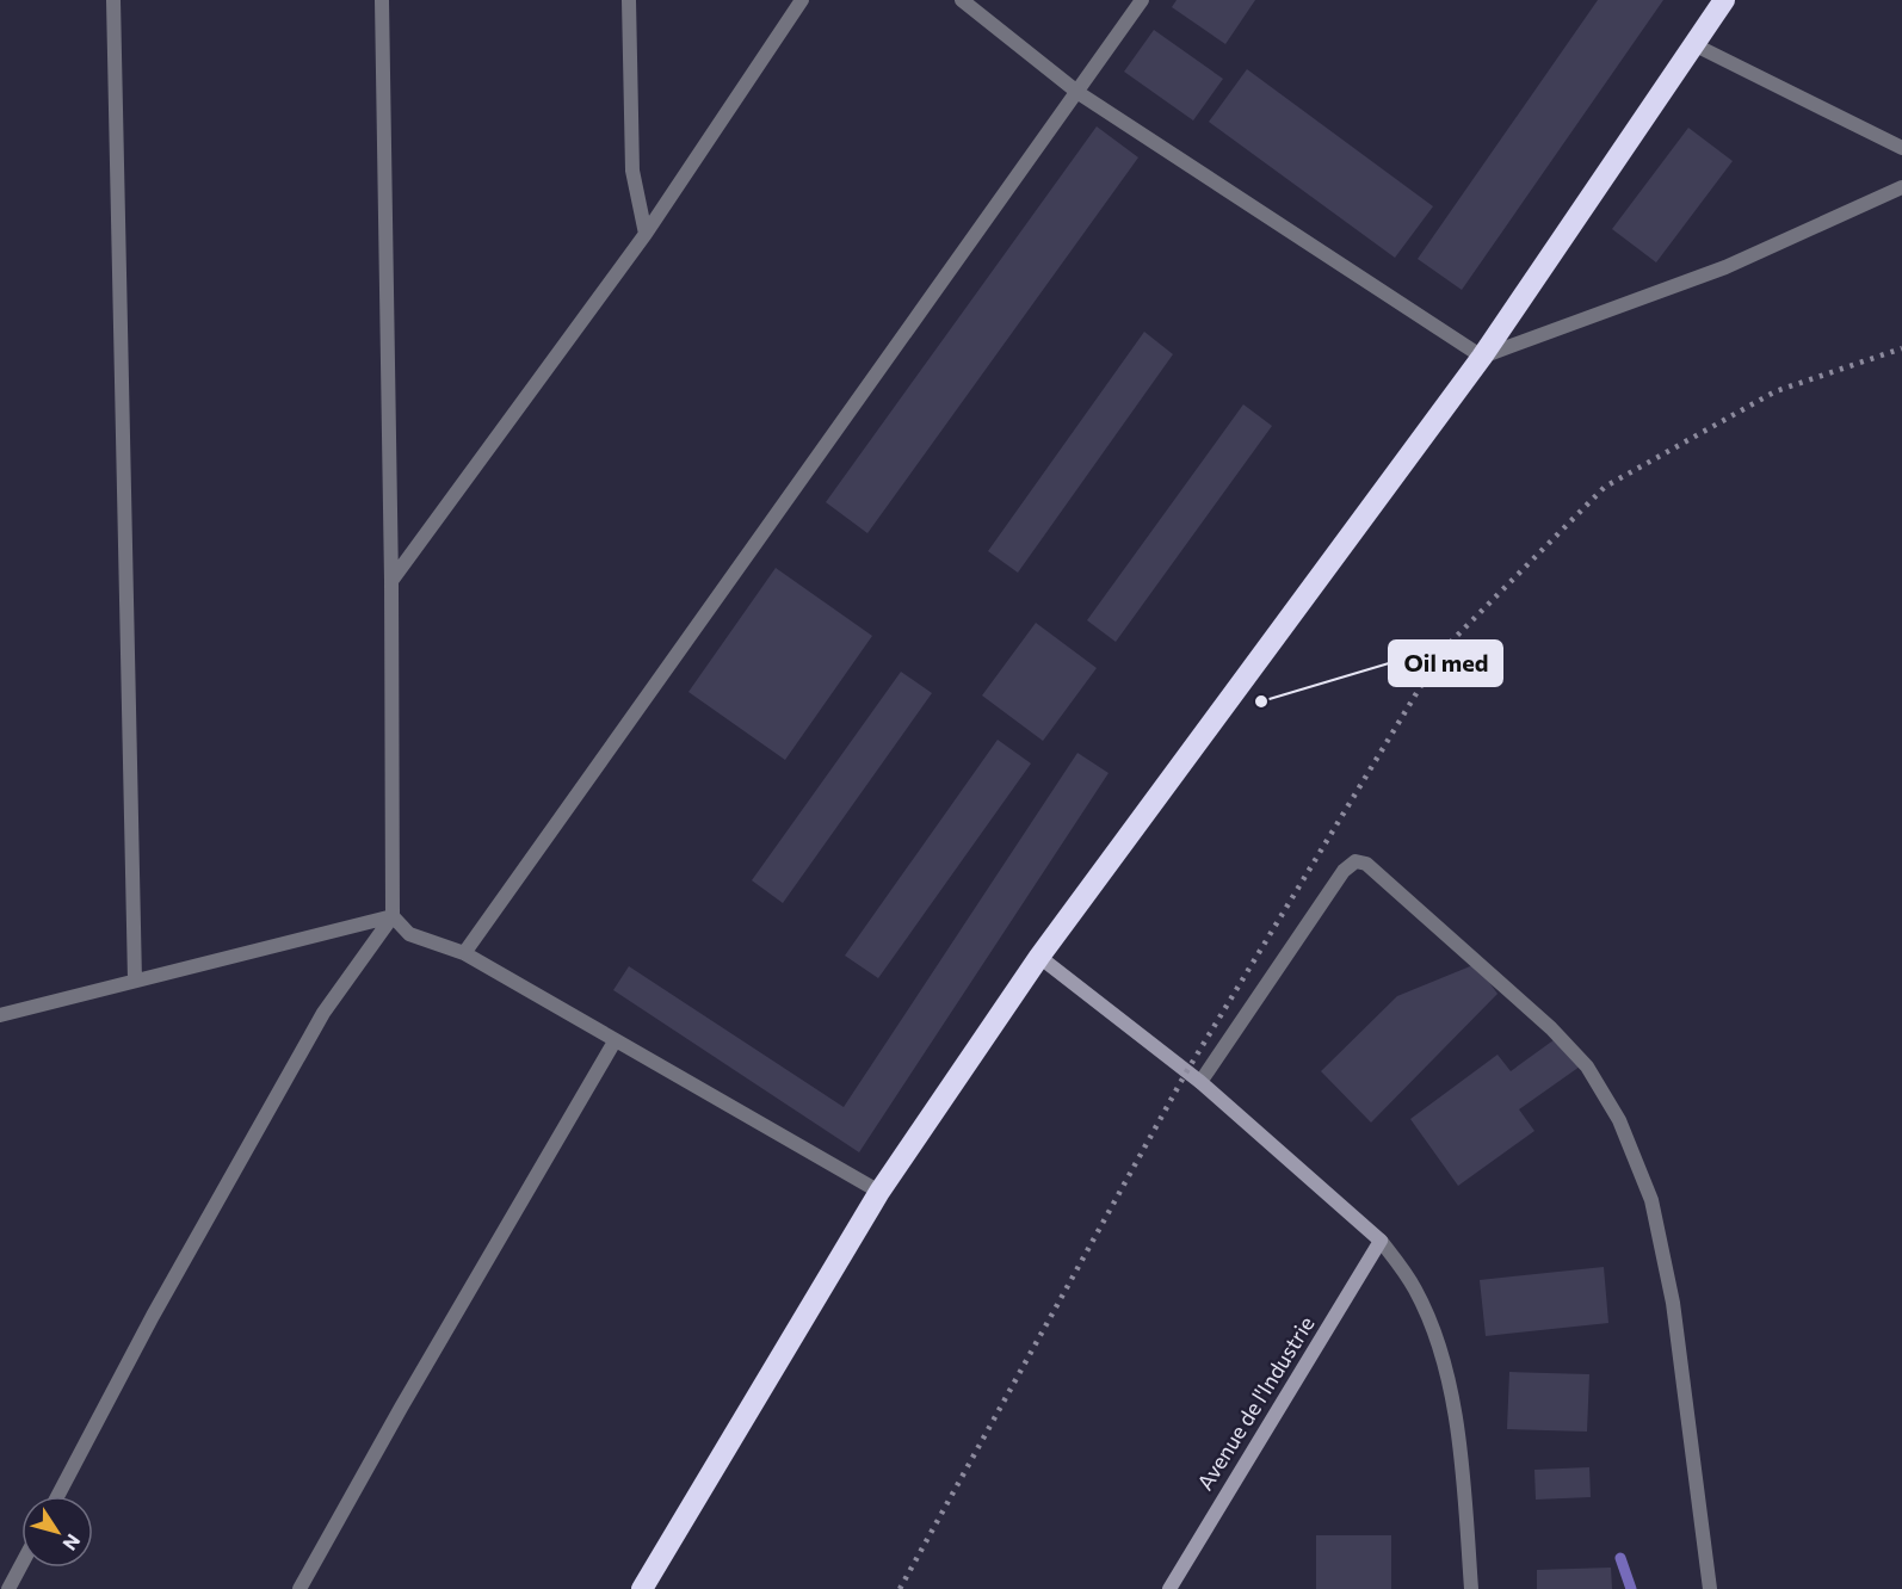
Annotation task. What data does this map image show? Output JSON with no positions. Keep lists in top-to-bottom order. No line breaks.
{"streets":{"street":["Avenue de l'Industrie"]},"places":["Oil med"],"north":"bottom right"}
